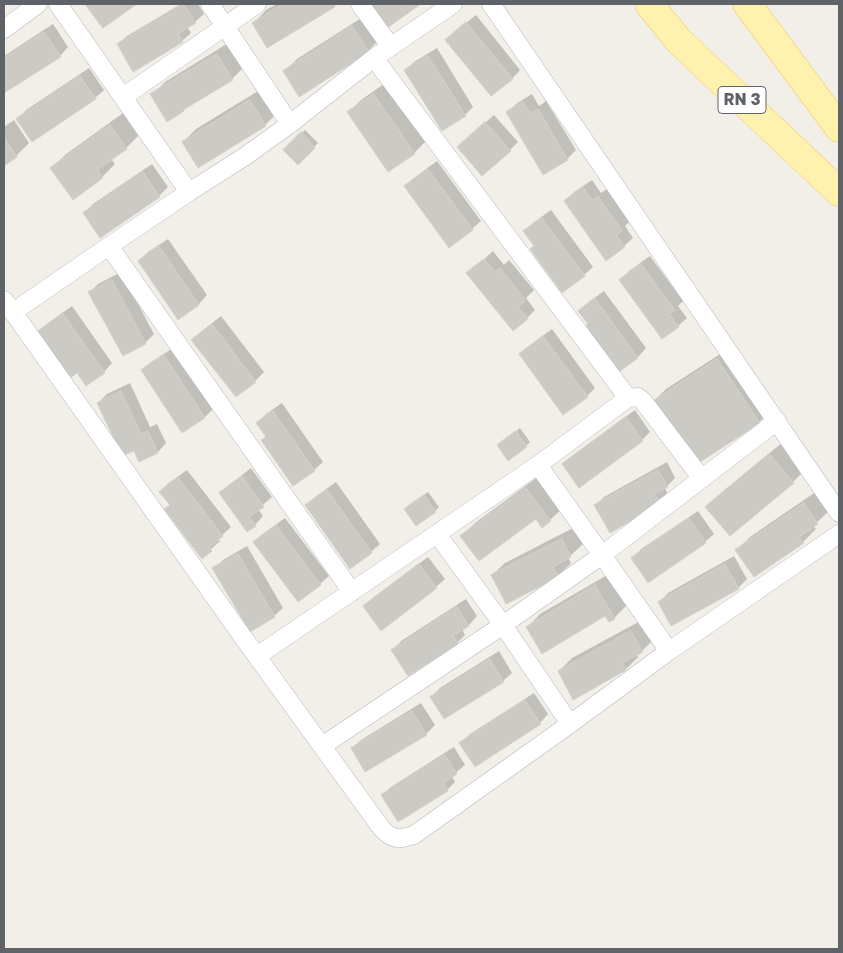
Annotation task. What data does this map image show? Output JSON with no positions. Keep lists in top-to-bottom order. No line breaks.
{"streets":{"main road":["RN 3"]}}
